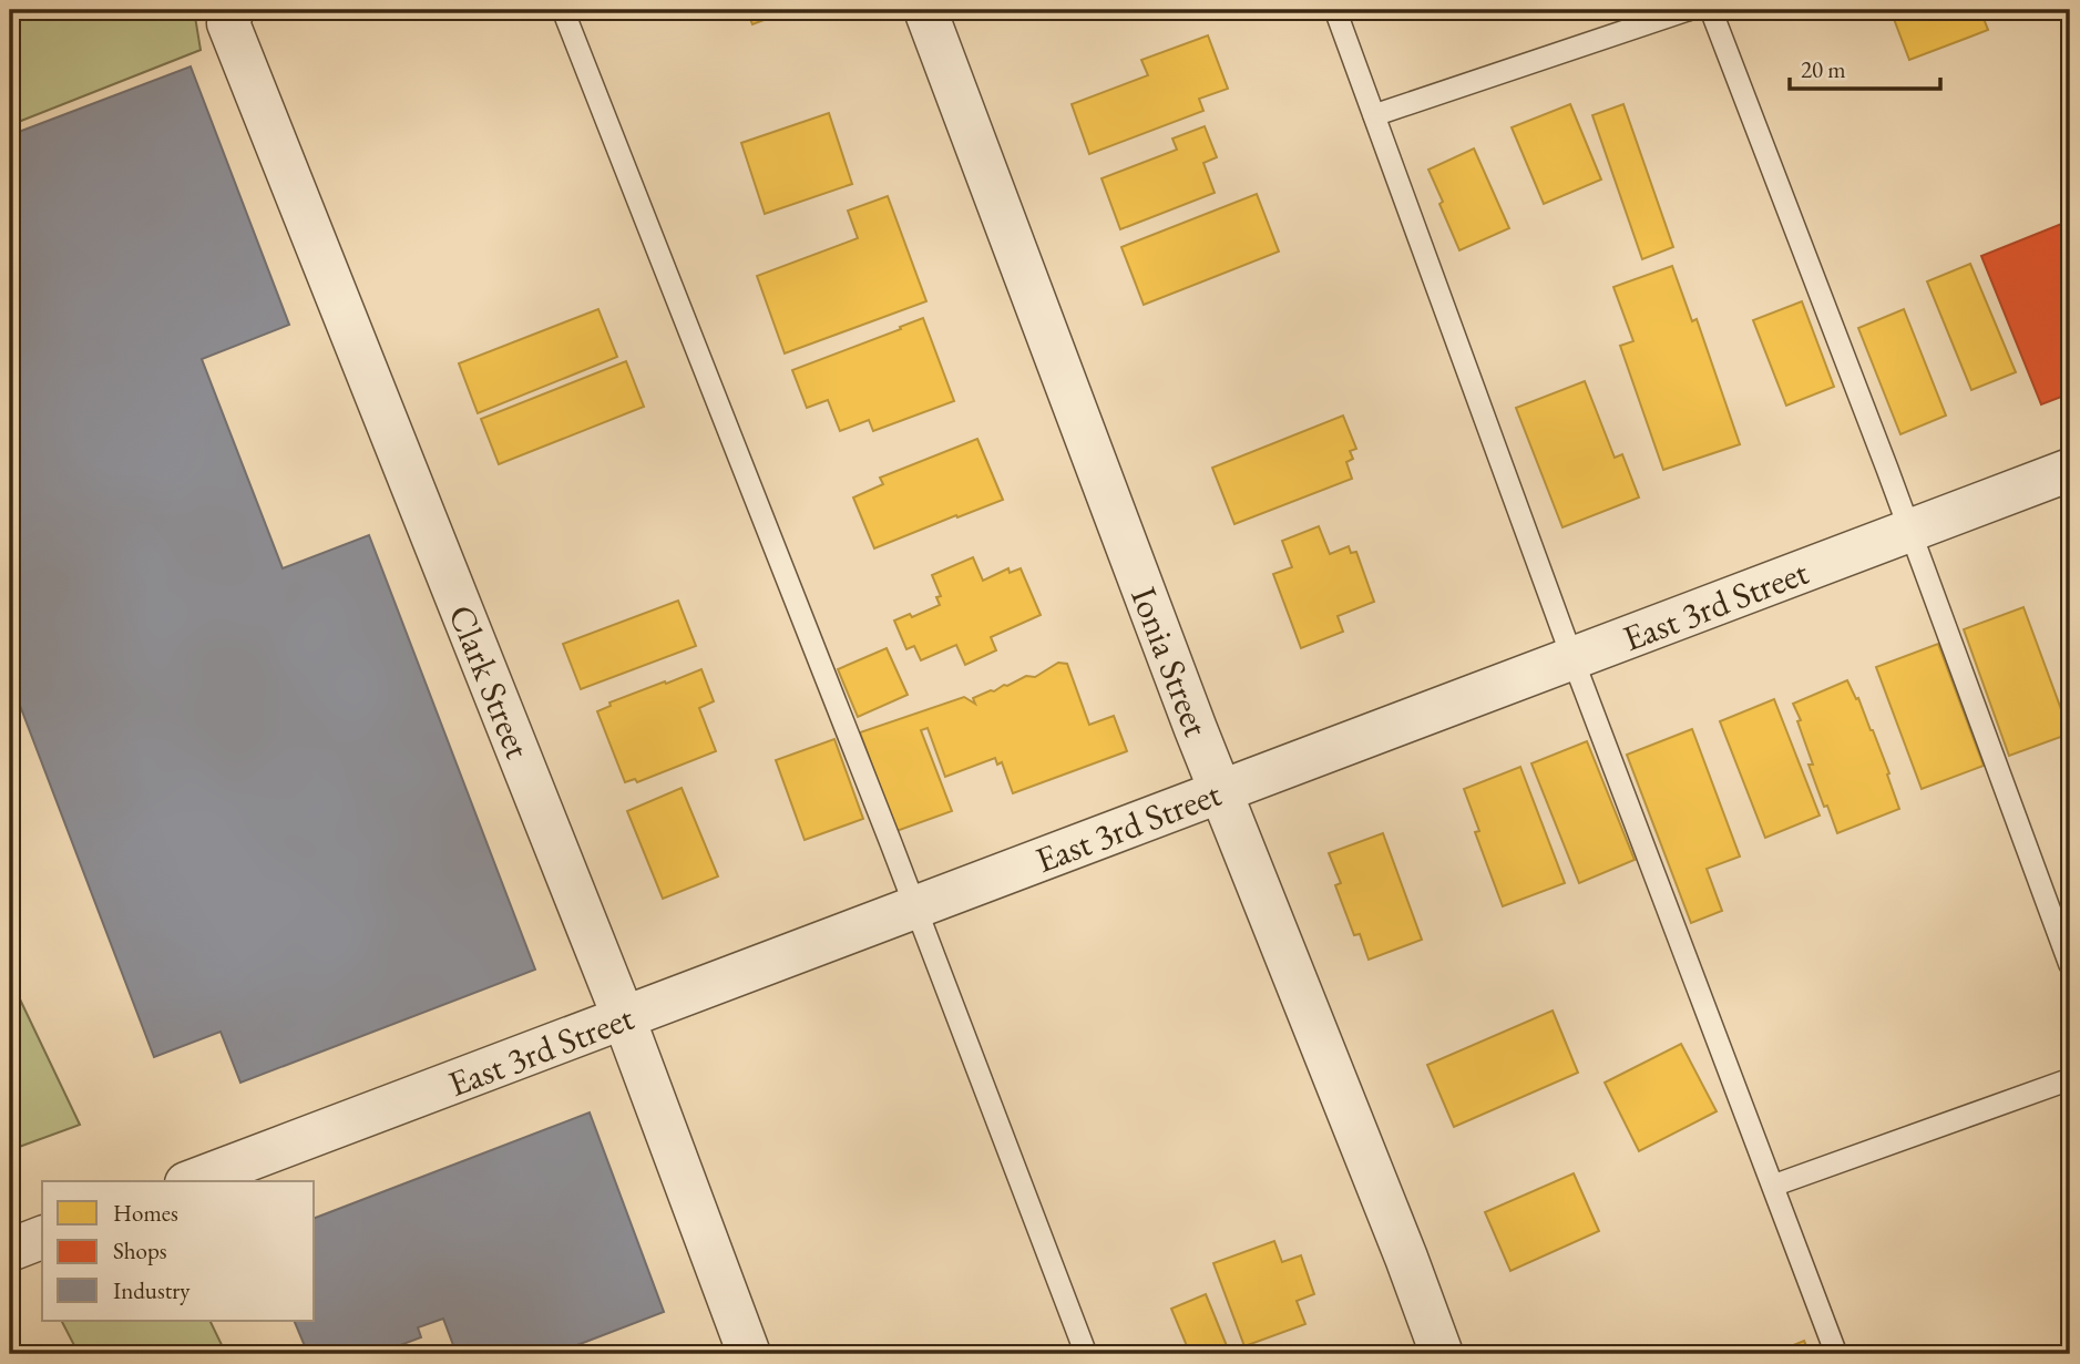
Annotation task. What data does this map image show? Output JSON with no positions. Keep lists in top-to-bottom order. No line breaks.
{"streets":{"street":["East 3rd Street","Ionia Street","Clark Street"]},"crossings":[["East 3rd Street","Ionia Street"],["East 3rd Street","Clark Street"]],"legend":["Homes","Shops","Industry"],"scale_bar":"20 m"}
